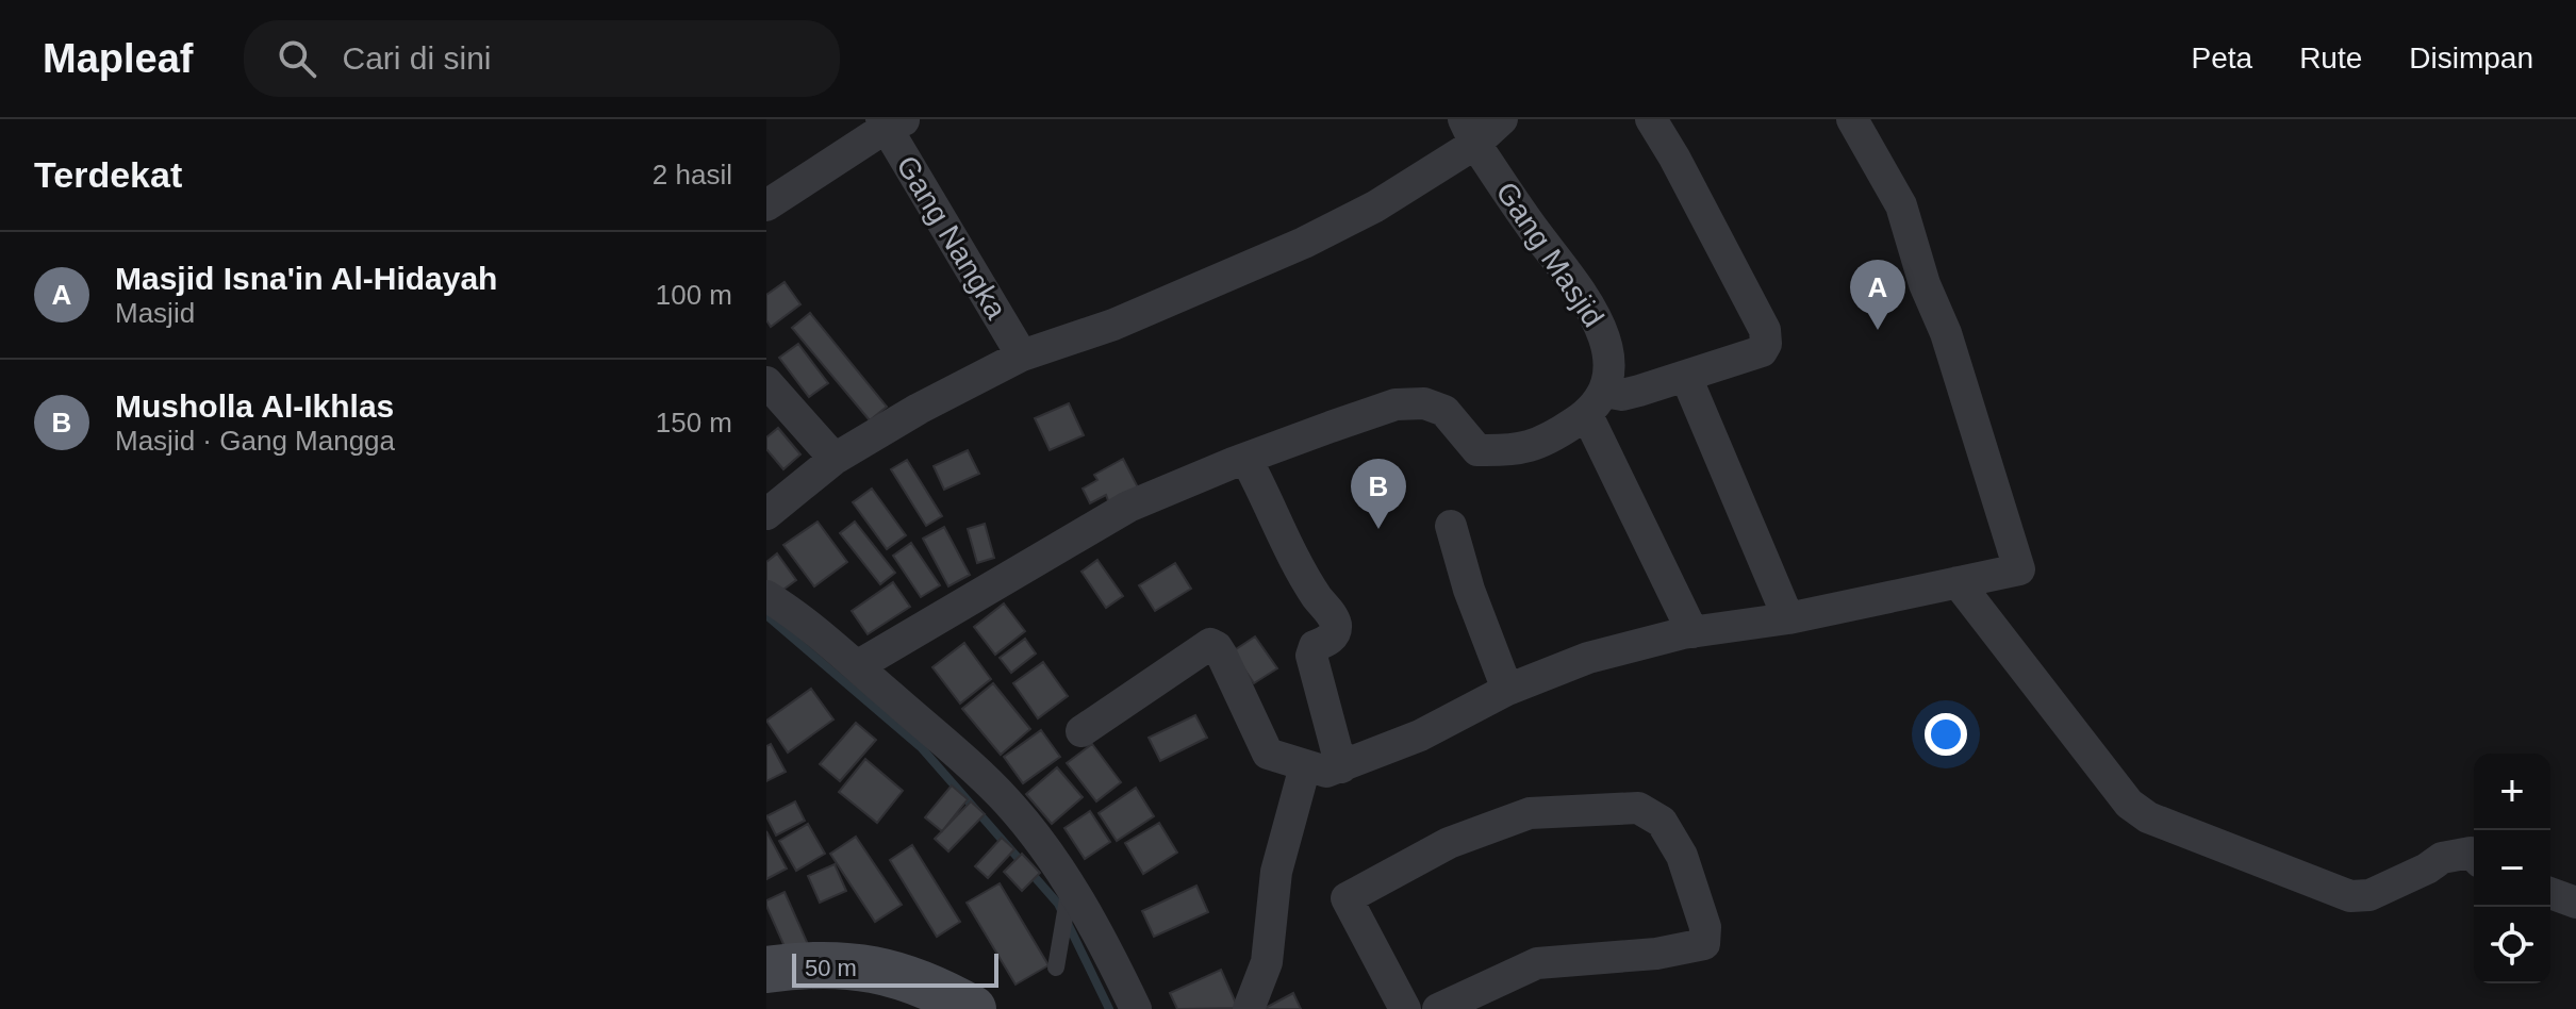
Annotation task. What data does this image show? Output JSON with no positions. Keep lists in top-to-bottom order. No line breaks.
{"streets":{"street":["Gang Nangka","Gang Masjid"]},"scale_bar":"50 m","page":{"header":"Mapleaf","search":"Cari di sini","nav":["Peta","Rute","Disimpan"],"heading":["Terdekat","2 hasil"],"list":[{"mark":"A","name":"Masjid Isna'in Al-Hidayah","note":"Masjid","value":"100 m"},{"mark":"B","name":"Musholla Al-Ikhlas","note":"Masjid · Gang Mangga","value":"150 m"}],"pins":["A","B"],"map_buttons":["+","−"],"scale":"50 m"}}
